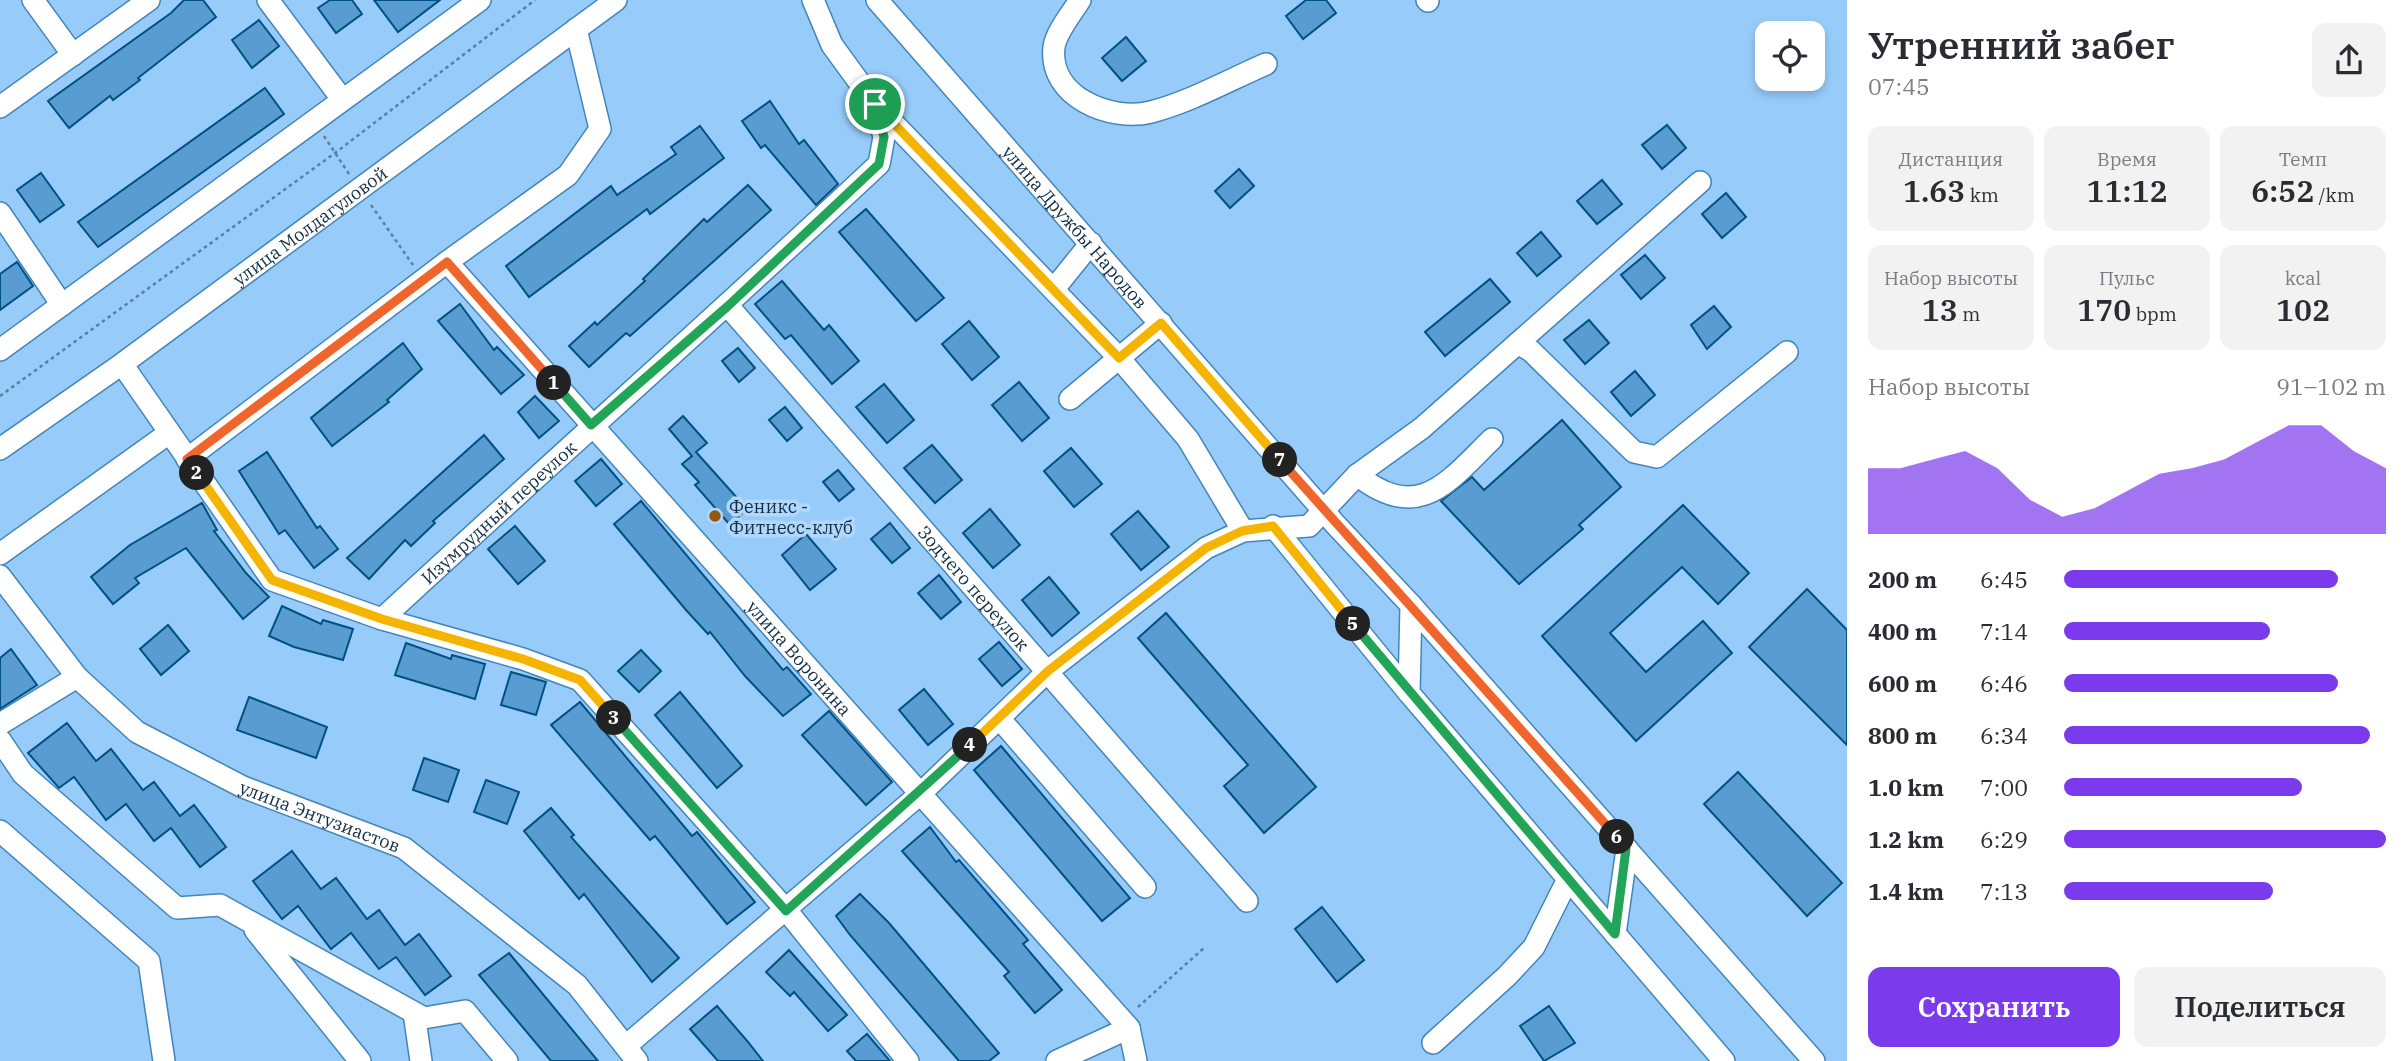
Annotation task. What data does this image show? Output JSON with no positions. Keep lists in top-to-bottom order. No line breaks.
{"streets":{"street":["улица Дружбы Народов","улица Молдагуловой","Изумрудный переулок","Зодчего переулок","улица Воронина","улица Энтузиастов"]},"crossings":[["Изумрудный переулок","Зодчего переулок"],["Изумрудный переулок","улица Воронина"]],"places":["Феникс - Фитнесс-клуб"],"page":{"heading":["Утренний забег","07:45"],"stats":[["Дистанция","1.63 km"],["Время","11:12"],["Темп","6:52 /km"],["Набор высоты","13 m"],["Пульс","170 bpm"],["kcal","102"]],"chart":["Набор высоты","91–102 m"],"pins":["1","7","2","5","3","4","6"],"list":[{"name":"200 m","note":"6:45"},{"name":"400 m","note":"7:14"},{"name":"600 m","note":"6:46"},{"name":"800 m","note":"6:34"},{"name":"1.0 km","note":"7:00"},{"name":"1.2 km","note":"6:29"},{"name":"1.4 km","note":"7:13"}],"buttons":["Сохранить","Поделиться"]}}
